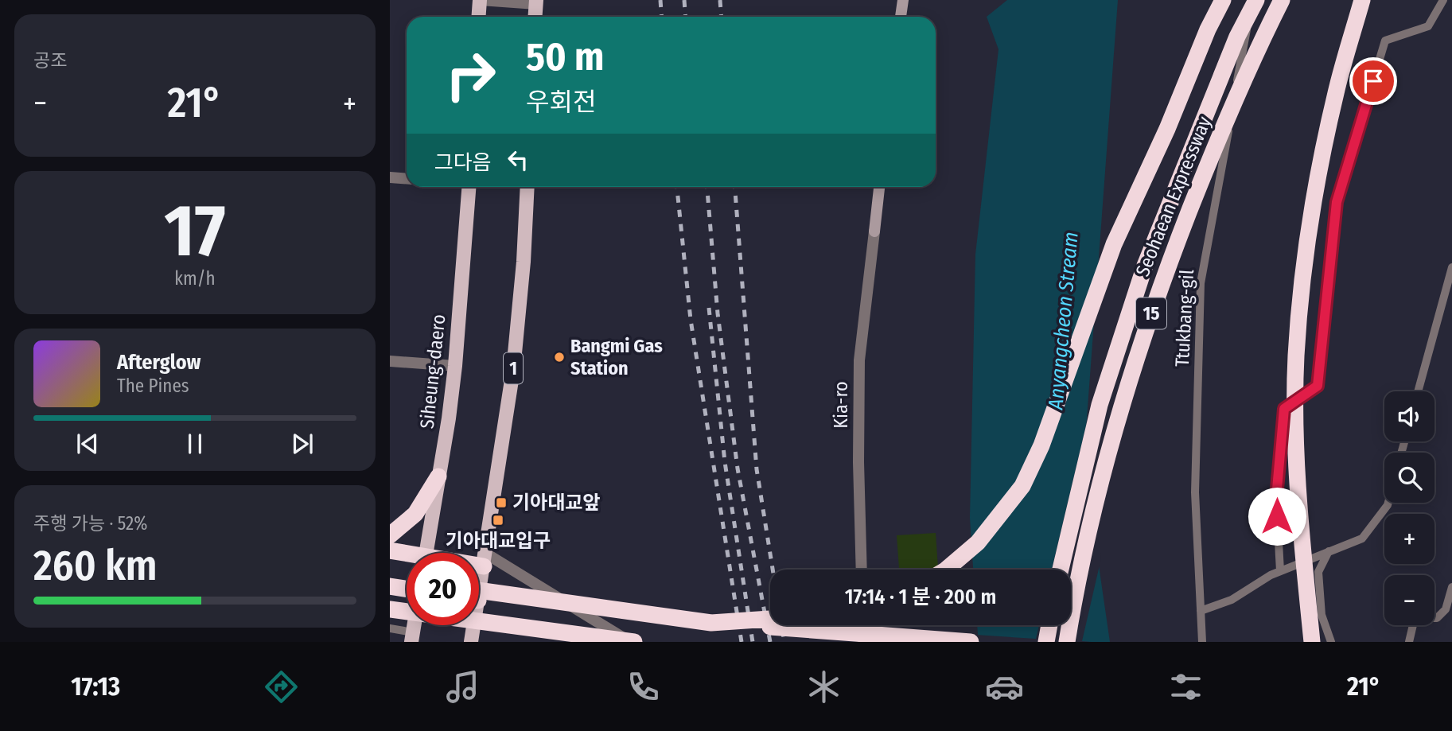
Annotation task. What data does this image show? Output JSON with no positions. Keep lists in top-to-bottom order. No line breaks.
{"streets":{"highway":["Seohaean Expressway","15"],"main road":["1","Siheung-daero"],"street":["Kia-ro"],"lane":["Ttukbang-gil"]},"water":["Anyangcheon Stream"],"places":{"other":["Bangmi Gas Station"],"transit":["기아대교앞","기아대교입구"]},"page":{"tile":["공조",["17","km/h"],["주행 가능 · 52%","260 km"]],"turn":["50 m","우회전"],"heat":["−","21°","+"],"then":"그다음","song":["Afterglow","The Pines"],"map_buttons":["+","−"],"limit":"20","trip":"17:14 · 1 분 · 200 m","tabs":["17:13","21°"]}}
